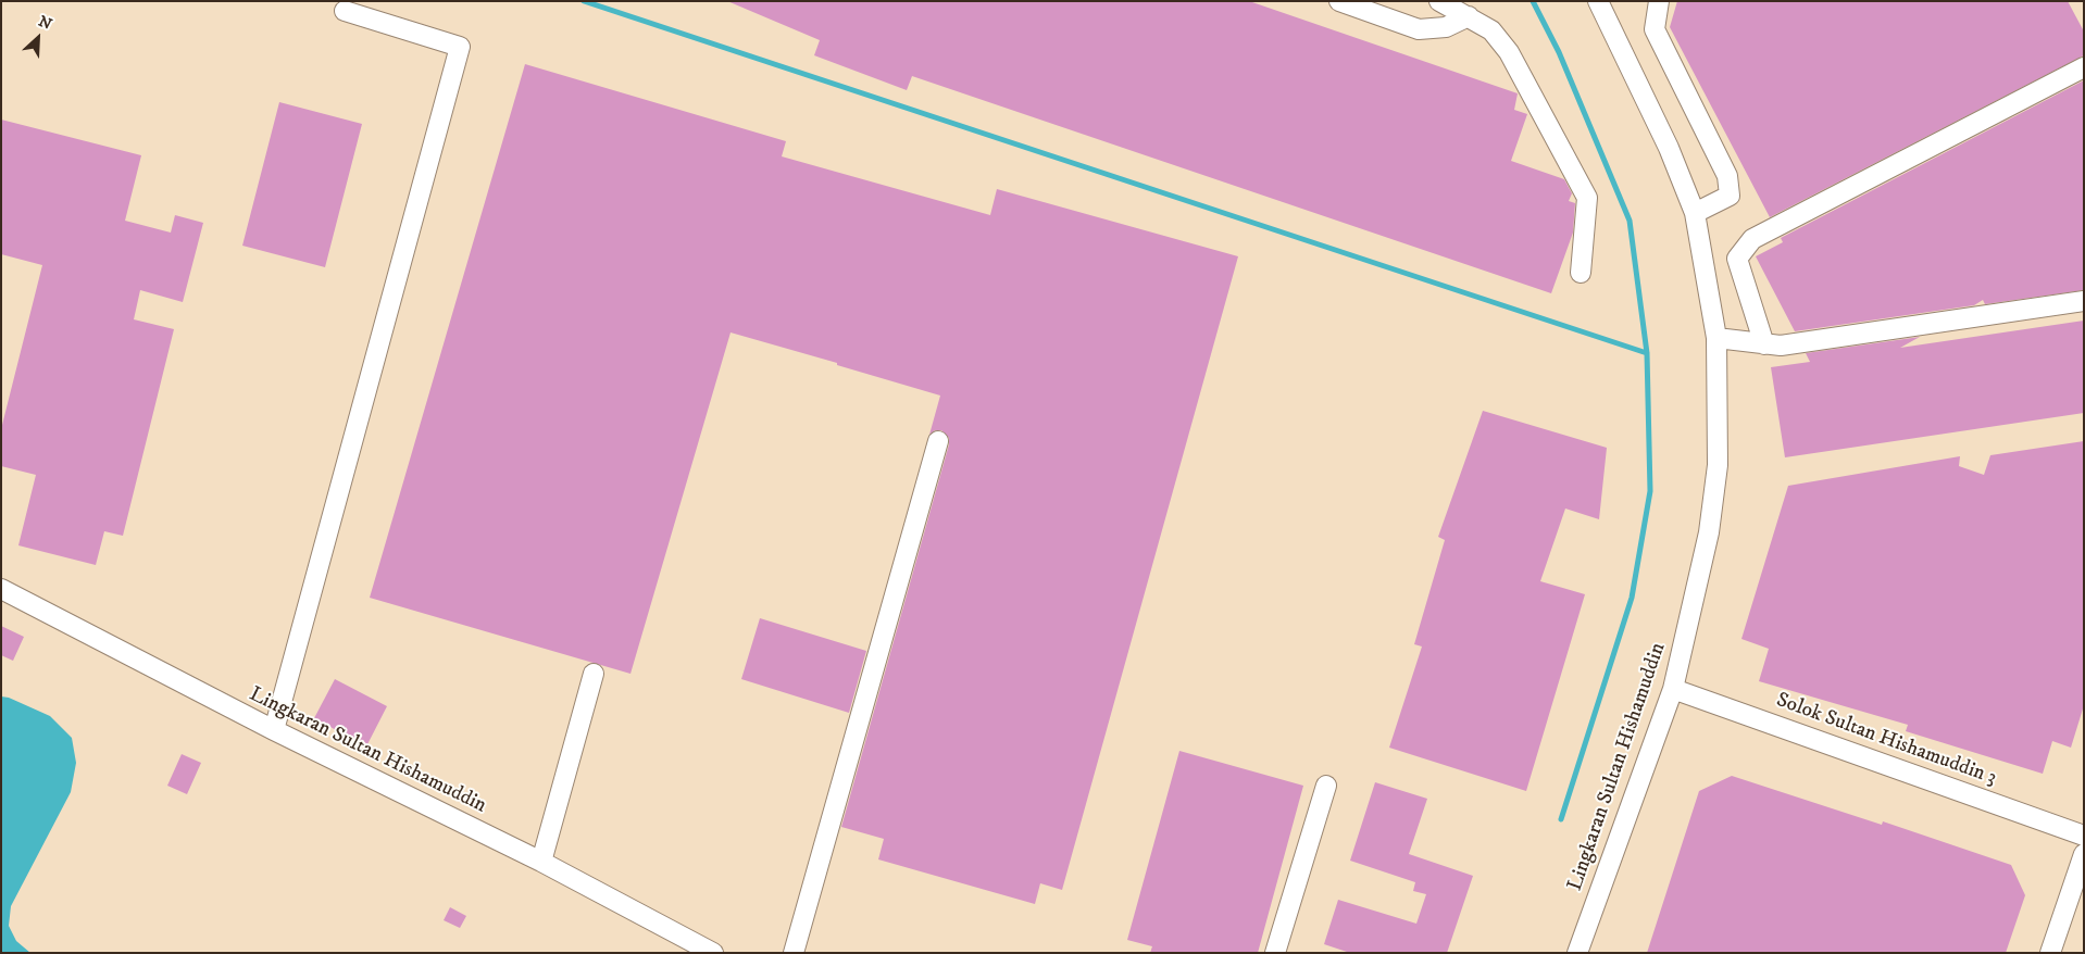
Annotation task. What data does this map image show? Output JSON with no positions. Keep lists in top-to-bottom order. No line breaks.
{"streets":{"street":["Solok Sultan Hishamuddin 3","Lingkaran Sultan Hishamuddin"]},"crossings":[["Solok Sultan Hishamuddin 3","Lingkaran Sultan Hishamuddin"]],"north":"top right"}
